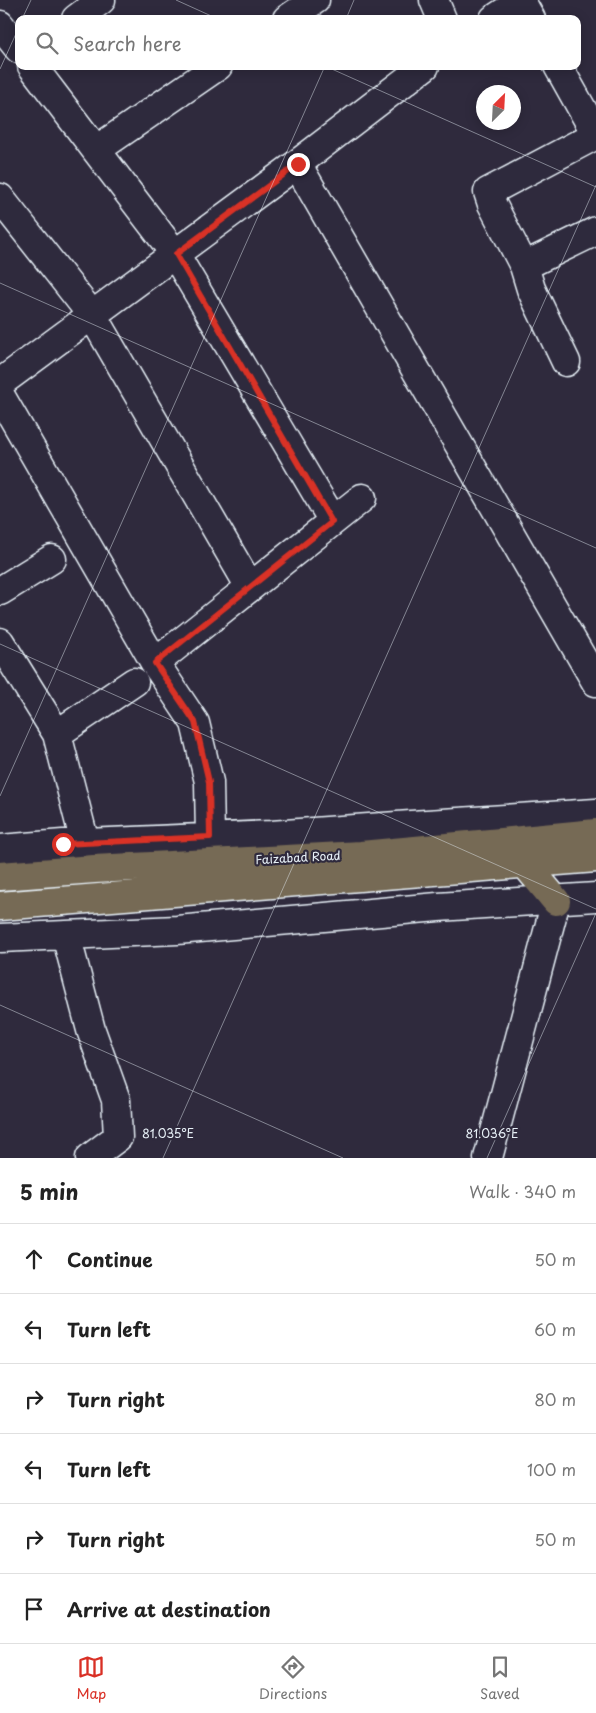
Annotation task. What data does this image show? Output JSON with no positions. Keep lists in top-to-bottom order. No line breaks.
{"streets":{"highway":["Faizabad Road"]},"north":"top right","page":{"search":"Search here","heading":["5 min","Walk · 340 m"],"list":[["Continue","50 m"],["Turn left","60 m"],["Turn right","80 m"],["Turn left","100 m"],["Turn right","50 m"],"Arrive at destination"],"nav":["Map","Directions","Saved"]},"coordinates":["81.035°E","81.036°E"]}
